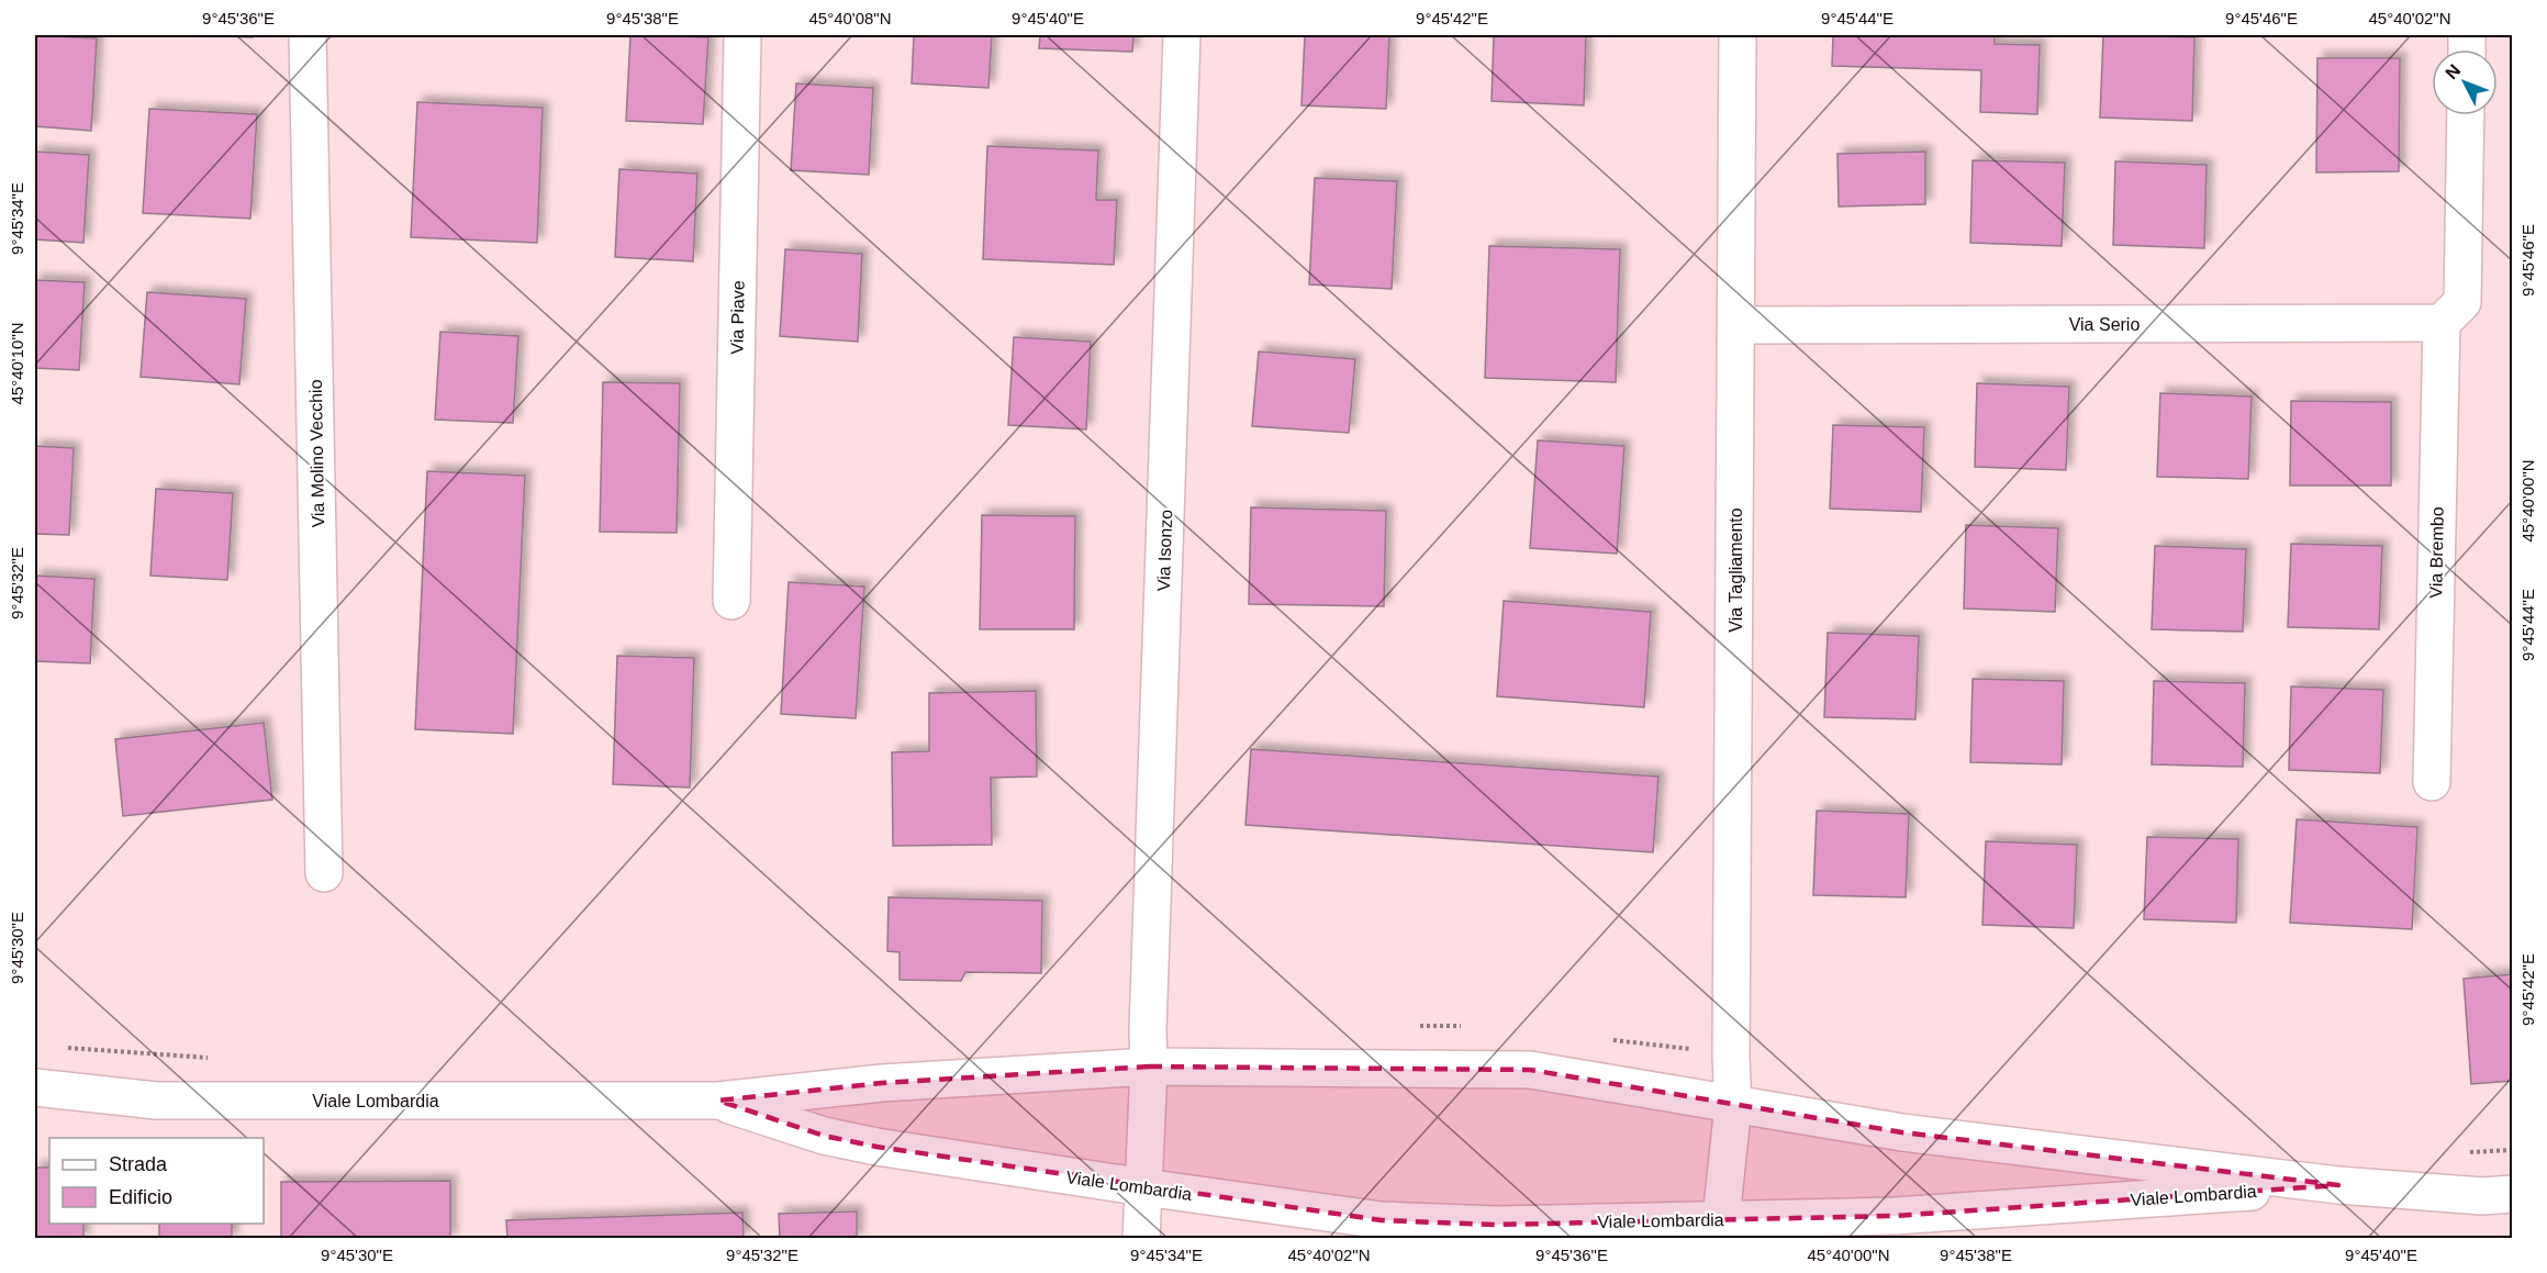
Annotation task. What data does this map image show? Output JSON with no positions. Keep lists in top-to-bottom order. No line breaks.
{"streets":{"street":["Via Piave","Via Serio","Via Molino Vecchio","Via Isonzo","Via Brembo","Via Tagliamento","Viale Lombardia"]},"crossings":[["Via Serio","Via Brembo"],["Via Serio","Via Tagliamento"],["Via Isonzo","Viale Lombardia"],["Via Tagliamento","Viale Lombardia"]],"legend":["Strada","Edificio"],"north":"top left","coordinates":["9°45'36\"E","9°45'38\"E","45°40'08\"N","9°45'40\"E","9°45'42\"E","9°45'44\"E","9°45'46\"E","45°40'02\"N","9°45'34\"E","45°40'10\"N","45°40'00\"N","9°45'32\"E","9°45'30\"E"]}
